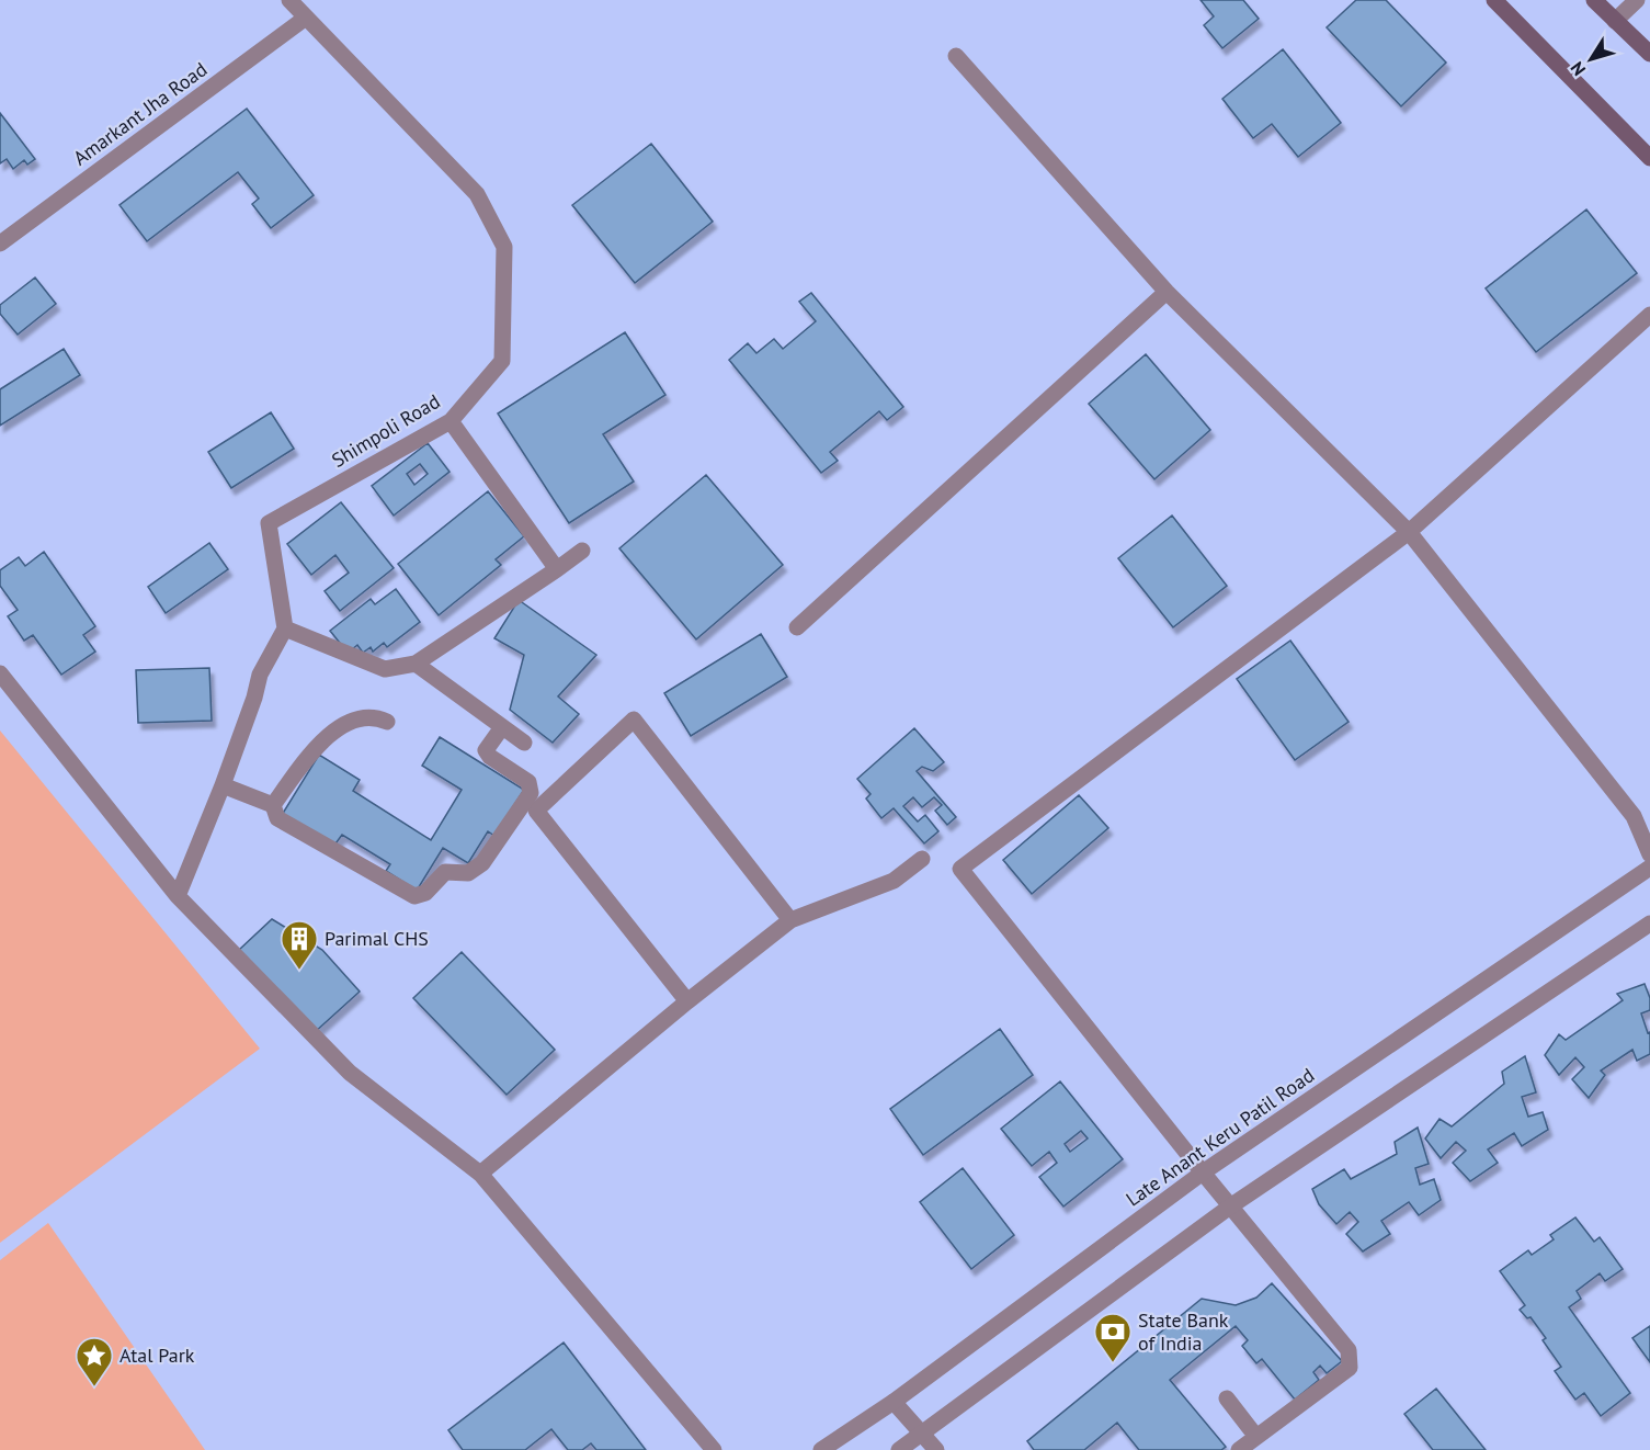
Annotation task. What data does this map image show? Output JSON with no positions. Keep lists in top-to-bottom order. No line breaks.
{"streets":{"street":["Amarkant Jha Road","Shimpoli Road","Late Anant Keru Patil Road"]},"crossings":[["Amarkant Jha Road","Shimpoli Road"]],"places":{"building":["Parimal CHS"],"bank":["State Bank of India"],"place":["Atal Park"]},"north":"bottom left"}
